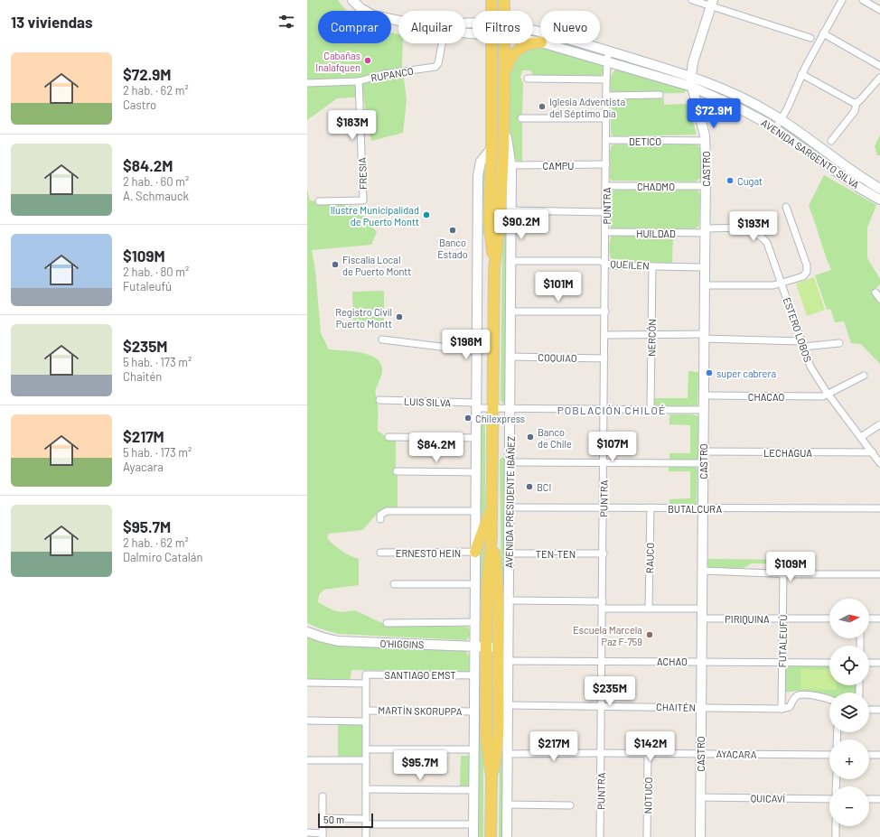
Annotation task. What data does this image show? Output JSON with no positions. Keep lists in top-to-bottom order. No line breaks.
{"streets":{"main road":["AVENIDA PRESIDENTE IBÁÑEZ"],"street":["RUPANCO","DETICO","AVENIDA SARGENTO SILVA","CAMPU","CASTRO","FRESIA","CHADMO","PUNTRA","HUILDAD","QUEILEN","ESTERO LOBOS","NERCÓN","COQUIAO","CHACAO","LUIS SILVA","LECHAGUA","BUTALCURA","ERNESTO HEIN","TEN-TEN","RAUCO","PIRIQUINA","FUTALEUFÚ","O'HIGGINS","ACHAO","SANTIAGO EMST","CHAITÉN","MARTÍN SKORUPPA","AYACARA","NOTUCO","QUICAVÍ"]},"crossings":[["RUPANCO","FRESIA"],["DETICO","CASTRO"],["DETICO","PUNTRA"],["AVENIDA SARGENTO SILVA","CASTRO"],["AVENIDA SARGENTO SILVA","PUNTRA"],["CAMPU","PUNTRA"],["CAMPU","AVENIDA PRESIDENTE IBÁÑEZ"],["CASTRO","CHADMO"],["CASTRO","HUILDAD"],["CASTRO","QUEILEN"],["CASTRO","ESTERO LOBOS"],["CASTRO","CHACAO"],["CASTRO","LUIS SILVA"],["CASTRO","LECHAGUA"],["CASTRO","BUTALCURA"],["CASTRO","PIRIQUINA"],["CASTRO","ACHAO"],["CASTRO","CHAITÉN"],["CASTRO","AYACARA"],["CASTRO","QUICAVÍ"],["CHADMO","PUNTRA"],["PUNTRA","HUILDAD"],["PUNTRA","QUEILEN"],["PUNTRA","COQUIAO"],["PUNTRA","LUIS SILVA"],["PUNTRA","BUTALCURA"],["PUNTRA","TEN-TEN"],["PUNTRA","ACHAO"],["PUNTRA","CHAITÉN"],["PUNTRA","AYACARA"],["HUILDAD","ESTERO LOBOS"],["QUEILEN","NERCÓN"],["QUEILEN","AVENIDA PRESIDENTE IBÁÑEZ"],["ESTERO LOBOS","CHACAO"],["ESTERO LOBOS","LECHAGUA"],["NERCÓN","LUIS SILVA"],["COQUIAO","AVENIDA PRESIDENTE IBÁÑEZ"],["LUIS SILVA","AVENIDA PRESIDENTE IBÁÑEZ"],["AVENIDA PRESIDENTE IBÁÑEZ","BUTALCURA"],["AVENIDA PRESIDENTE IBÁÑEZ","TEN-TEN"],["AVENIDA PRESIDENTE IBÁÑEZ","O'HIGGINS"],["AVENIDA PRESIDENTE IBÁÑEZ","ACHAO"],["AVENIDA PRESIDENTE IBÁÑEZ","CHAITÉN"],["AVENIDA PRESIDENTE IBÁÑEZ","AYACARA"],["BUTALCURA","RAUCO"],["PIRIQUINA","FUTALEUFÚ"],["FUTALEUFÚ","ACHAO"],["FUTALEUFÚ","CHAITÉN"],["AYACARA","NOTUCO"]],"districts":["POBLACIÓN CHILOÉ"],"places":["Cabañas Inalafquen","Iglesia Adventista del Séptimo Día","Cugat","Ilustre Municipalidad de Puerto Montt","Banco Estado","Fiscalía Local de Puerto Montt","Registro Civil Puerto Montt","super cabrera","Chilexpress","Banco de Chile","BCI","Escuela Marcela Paz F-759"],"scale_bar":"50 m","north":"right","page":{"heading":"13 viviendas","chip":["Comprar","Alquilar","Filtros","Nuevo"],"list":[{"name":"$72.9M","note":"2 hab. · 62 m² · Castro"},{"name":"$84.2M","note":"2 hab. · 60 m² · A. Schmauck"},{"name":"$109M","note":"2 hab. · 80 m² · Futaleufú"},{"name":"$235M","note":"5 hab. · 173 m² · Chaitén"},{"name":"$217M","note":"5 hab. · 173 m² · Ayacara"},{"name":"$95.7M","note":"2 hab. · 62 m² · Dalmiro Catalán"}],"price":["$72.9M","$183M","$90.2M","$193M","$101M","$198M","$107M","$84.2M","$109M","$235M","$217M","$142M","$95.7M"],"map_buttons":["+","−"],"scale":"50 m"}}
